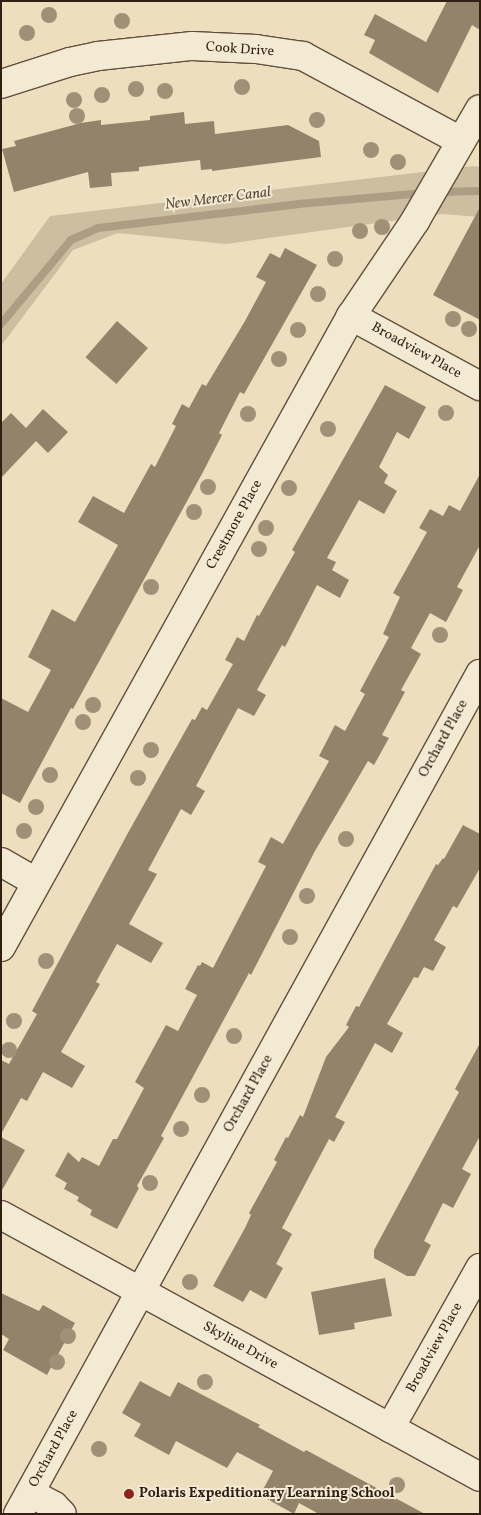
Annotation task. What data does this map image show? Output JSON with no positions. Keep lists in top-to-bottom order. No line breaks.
{"streets":{"street":["Cook Drive","Broadview Place","Crestmore Place","Orchard Place","Skyline Drive"]},"crossings":[["Cook Drive","Crestmore Place"],["Broadview Place","Crestmore Place"],["Broadview Place","Skyline Drive"],["Orchard Place","Skyline Drive"]],"water":["New Mercer Canal"],"places":["Polaris Expeditionary Learning School"]}
